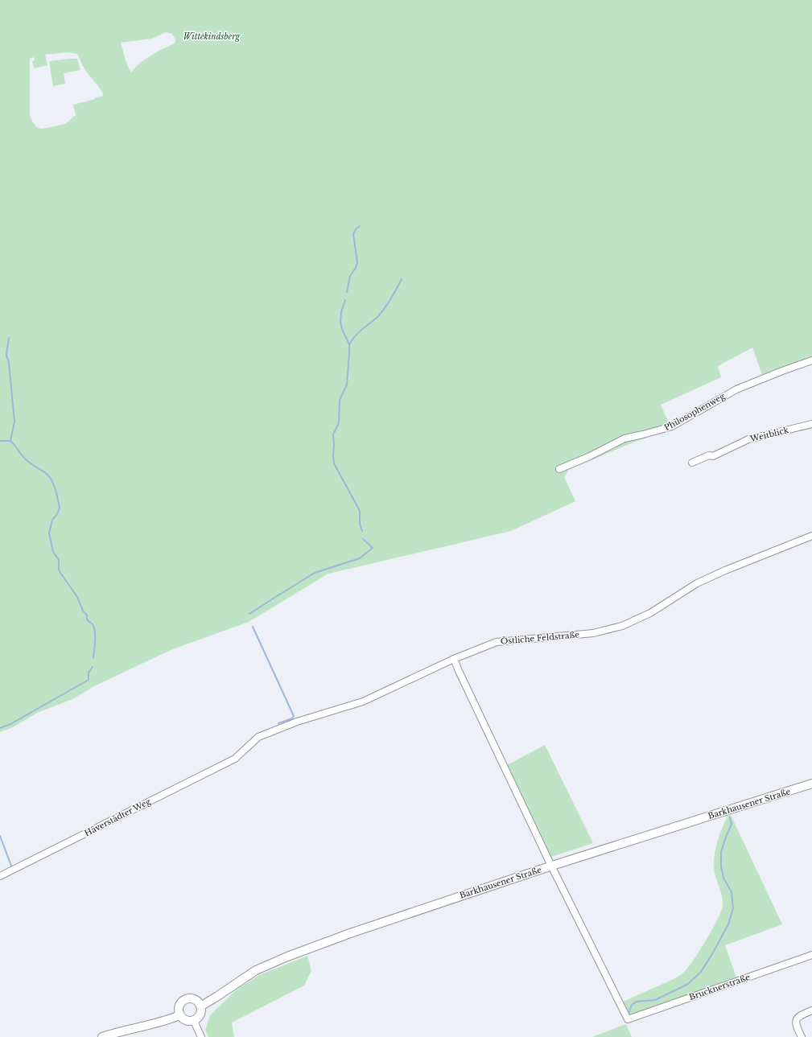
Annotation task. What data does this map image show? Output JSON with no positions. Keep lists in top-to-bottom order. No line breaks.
{"streets":{"main road":["Barkhausener Straße"],"street":["Philosophenweg","Weitblick","Östliche Feldstraße","Häverstädter Weg","Brucknerstraße"]},"crossings":[["Östliche Feldstraße","Häverstädter Weg"],["Barkhausener Straße","Brucknerstraße"]],"parks":["Wittekindsberg"]}
